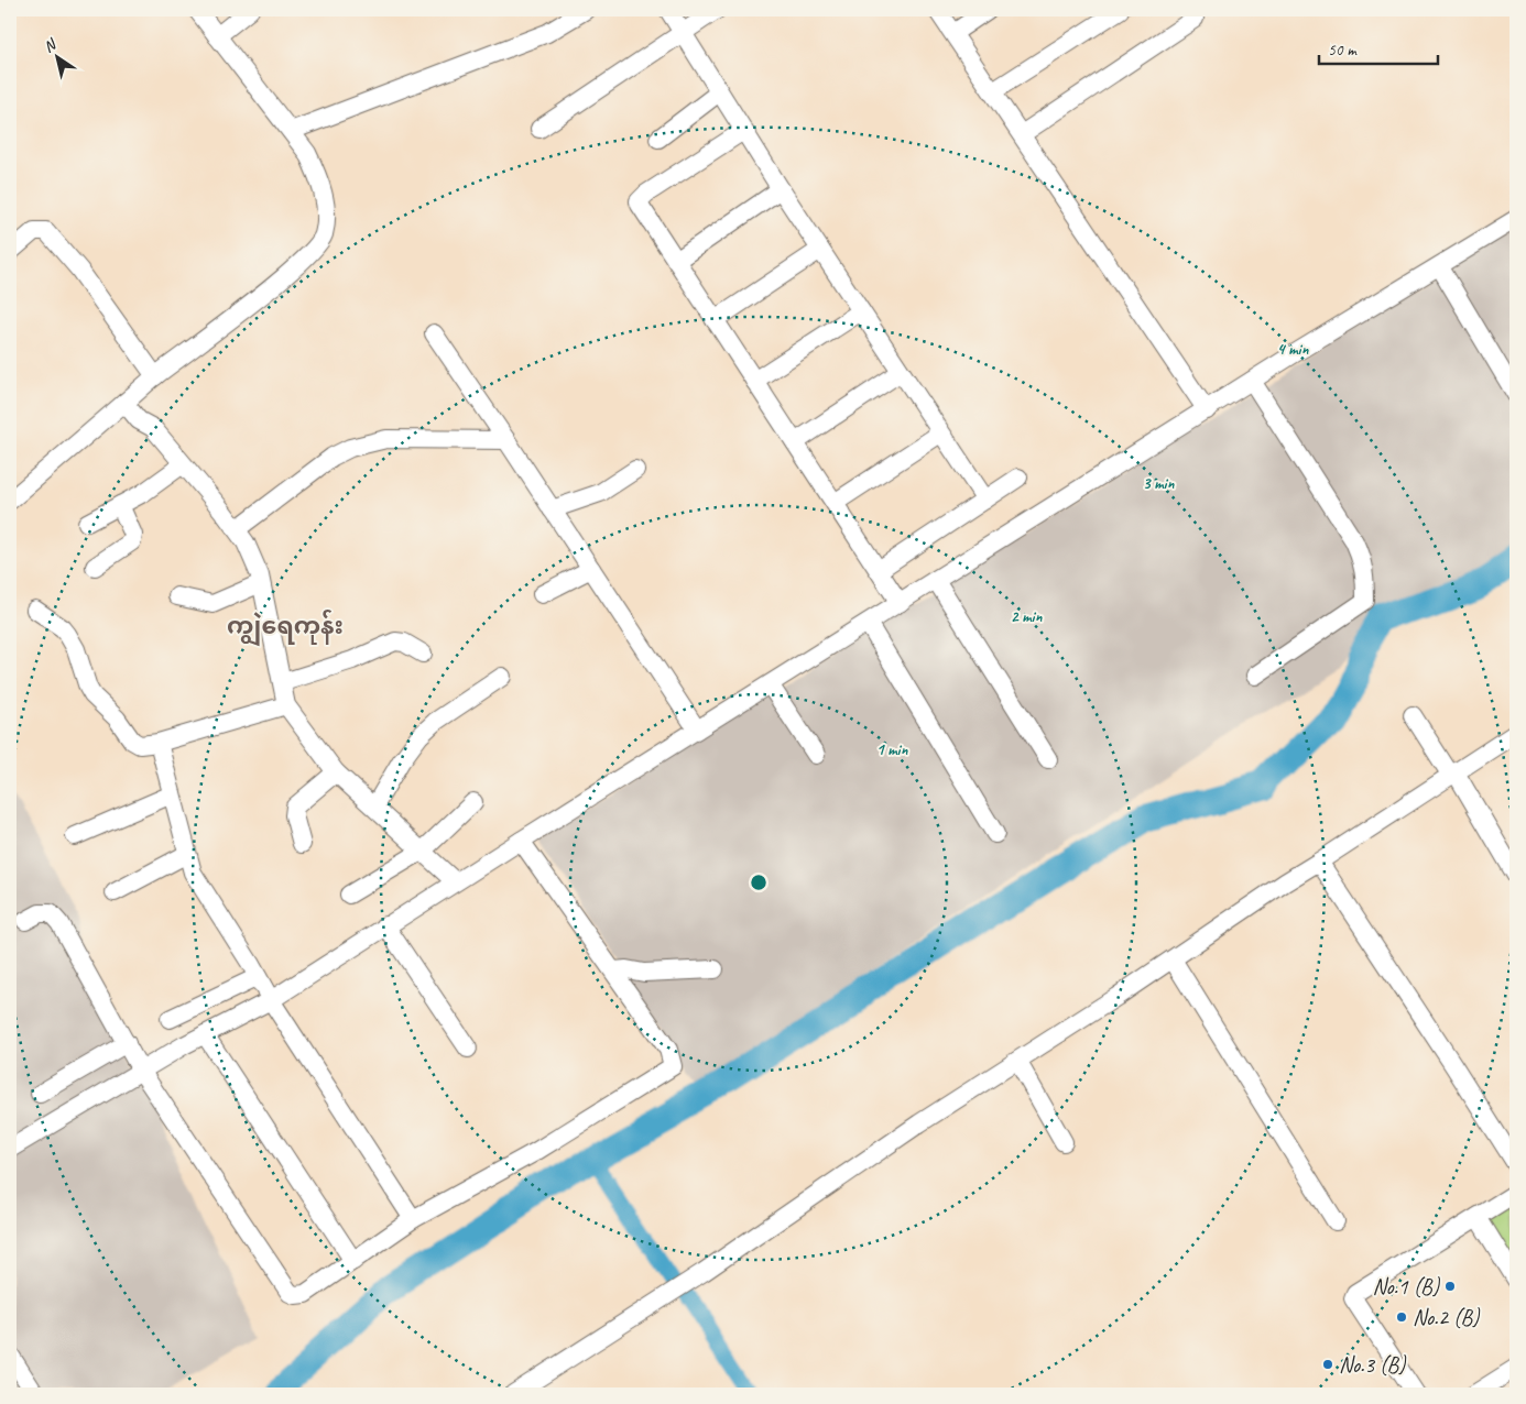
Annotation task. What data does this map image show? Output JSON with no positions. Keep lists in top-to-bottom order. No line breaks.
{"districts":["ကျွဲရေကုန်း"],"places":["No.1 (B)","No.2 (B)","No.3 (B)"],"scale_bar":"50 m","north":"top left","rings":["4 min","3 min","2 min","1 min"]}
